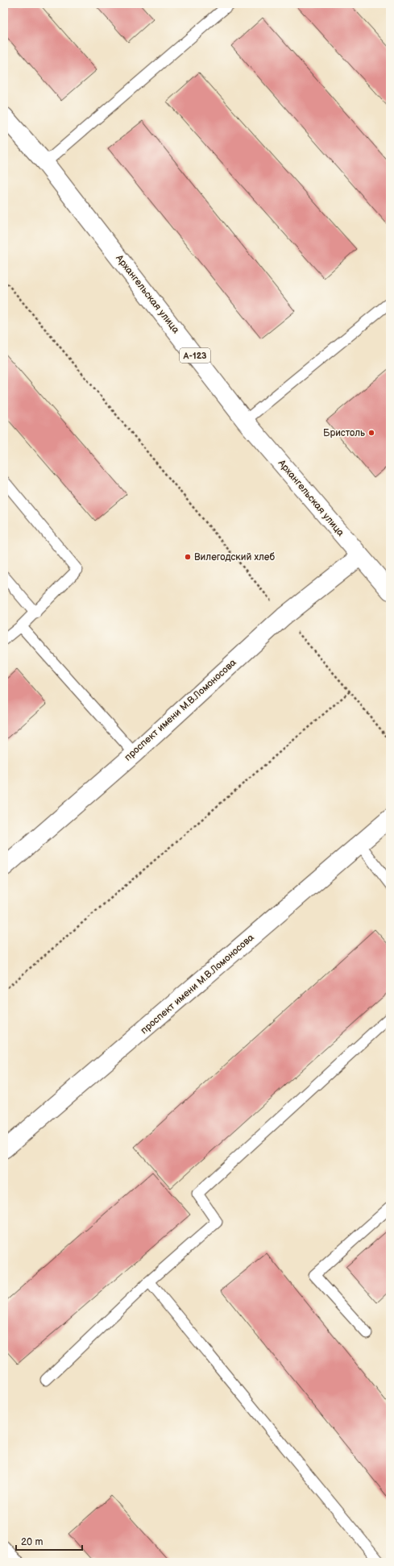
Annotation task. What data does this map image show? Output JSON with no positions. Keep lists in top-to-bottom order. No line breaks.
{"streets":{"street":["Архангельская улица","А-123","проспект имени М.В.Ломоносова"]},"crossings":[["Архангельская улица","проспект имени М.В.Ломоносова"]],"places":["Бристоль","Вилегодский хлеб"],"scale_bar":"20 m"}
